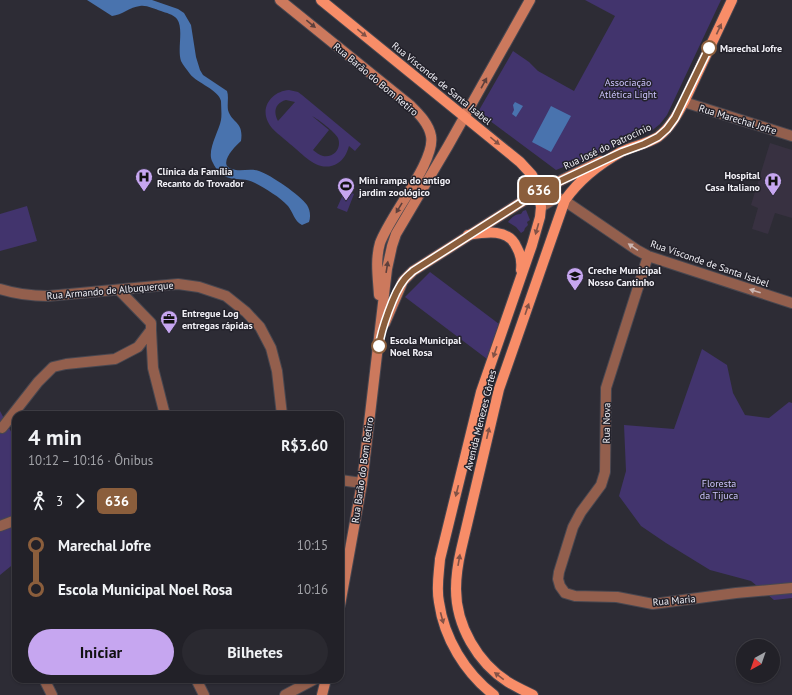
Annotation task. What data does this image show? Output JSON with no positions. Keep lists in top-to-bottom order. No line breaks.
{"streets":{"main road":["Rua Barão do Bom Retiro","Rua Visconde de Santa Isabel","Rua José do Patrocínio","Avenida Menezes Côrtes"],"street":["Rua Marechal Jofre","Rua Armando de Albuquerque","Rua Nova","Rua Maria"]},"crossings":[["Rua Barão do Bom Retiro","Rua Visconde de Santa Isabel"],["Rua Barão do Bom Retiro","Rua José do Patrocínio"],["Rua Visconde de Santa Isabel","Rua José do Patrocínio"],["Rua Visconde de Santa Isabel","Avenida Menezes Côrtes"],["Rua Visconde de Santa Isabel","Rua Nova"],["Rua Marechal Jofre","Rua José do Patrocínio"],["Rua José do Patrocínio","Avenida Menezes Côrtes"],["Rua Nova","Rua Maria"]],"parks":["Associação Atlética Light","Floresta da Tijuca"],"places":{"other":["Marechal Jofre","Escola Municipal Noel Rosa"],"hospital":["Clínica da Família Recanto do Trovador","Hospital Casa Italiano"],"sports":["Mini rampa do antigo jardim zoológico"],"school or university":["Creche Municipal Nosso Cantinho"],"office":["Entregue Log entregas rápidas"]},"lines":["bus line 636"],"north":"bottom left","page":{"on_map":"636","heading":["4 min","10:12 – 10:16 · Ônibus","R$3.60"],"legs":["3","636"],"list":[{"name":"Marechal Jofre","value":"10:15"},{"name":"Escola Municipal Noel Rosa","value":"10:16"}],"buttons":["Iniciar","Bilhetes"]}}
